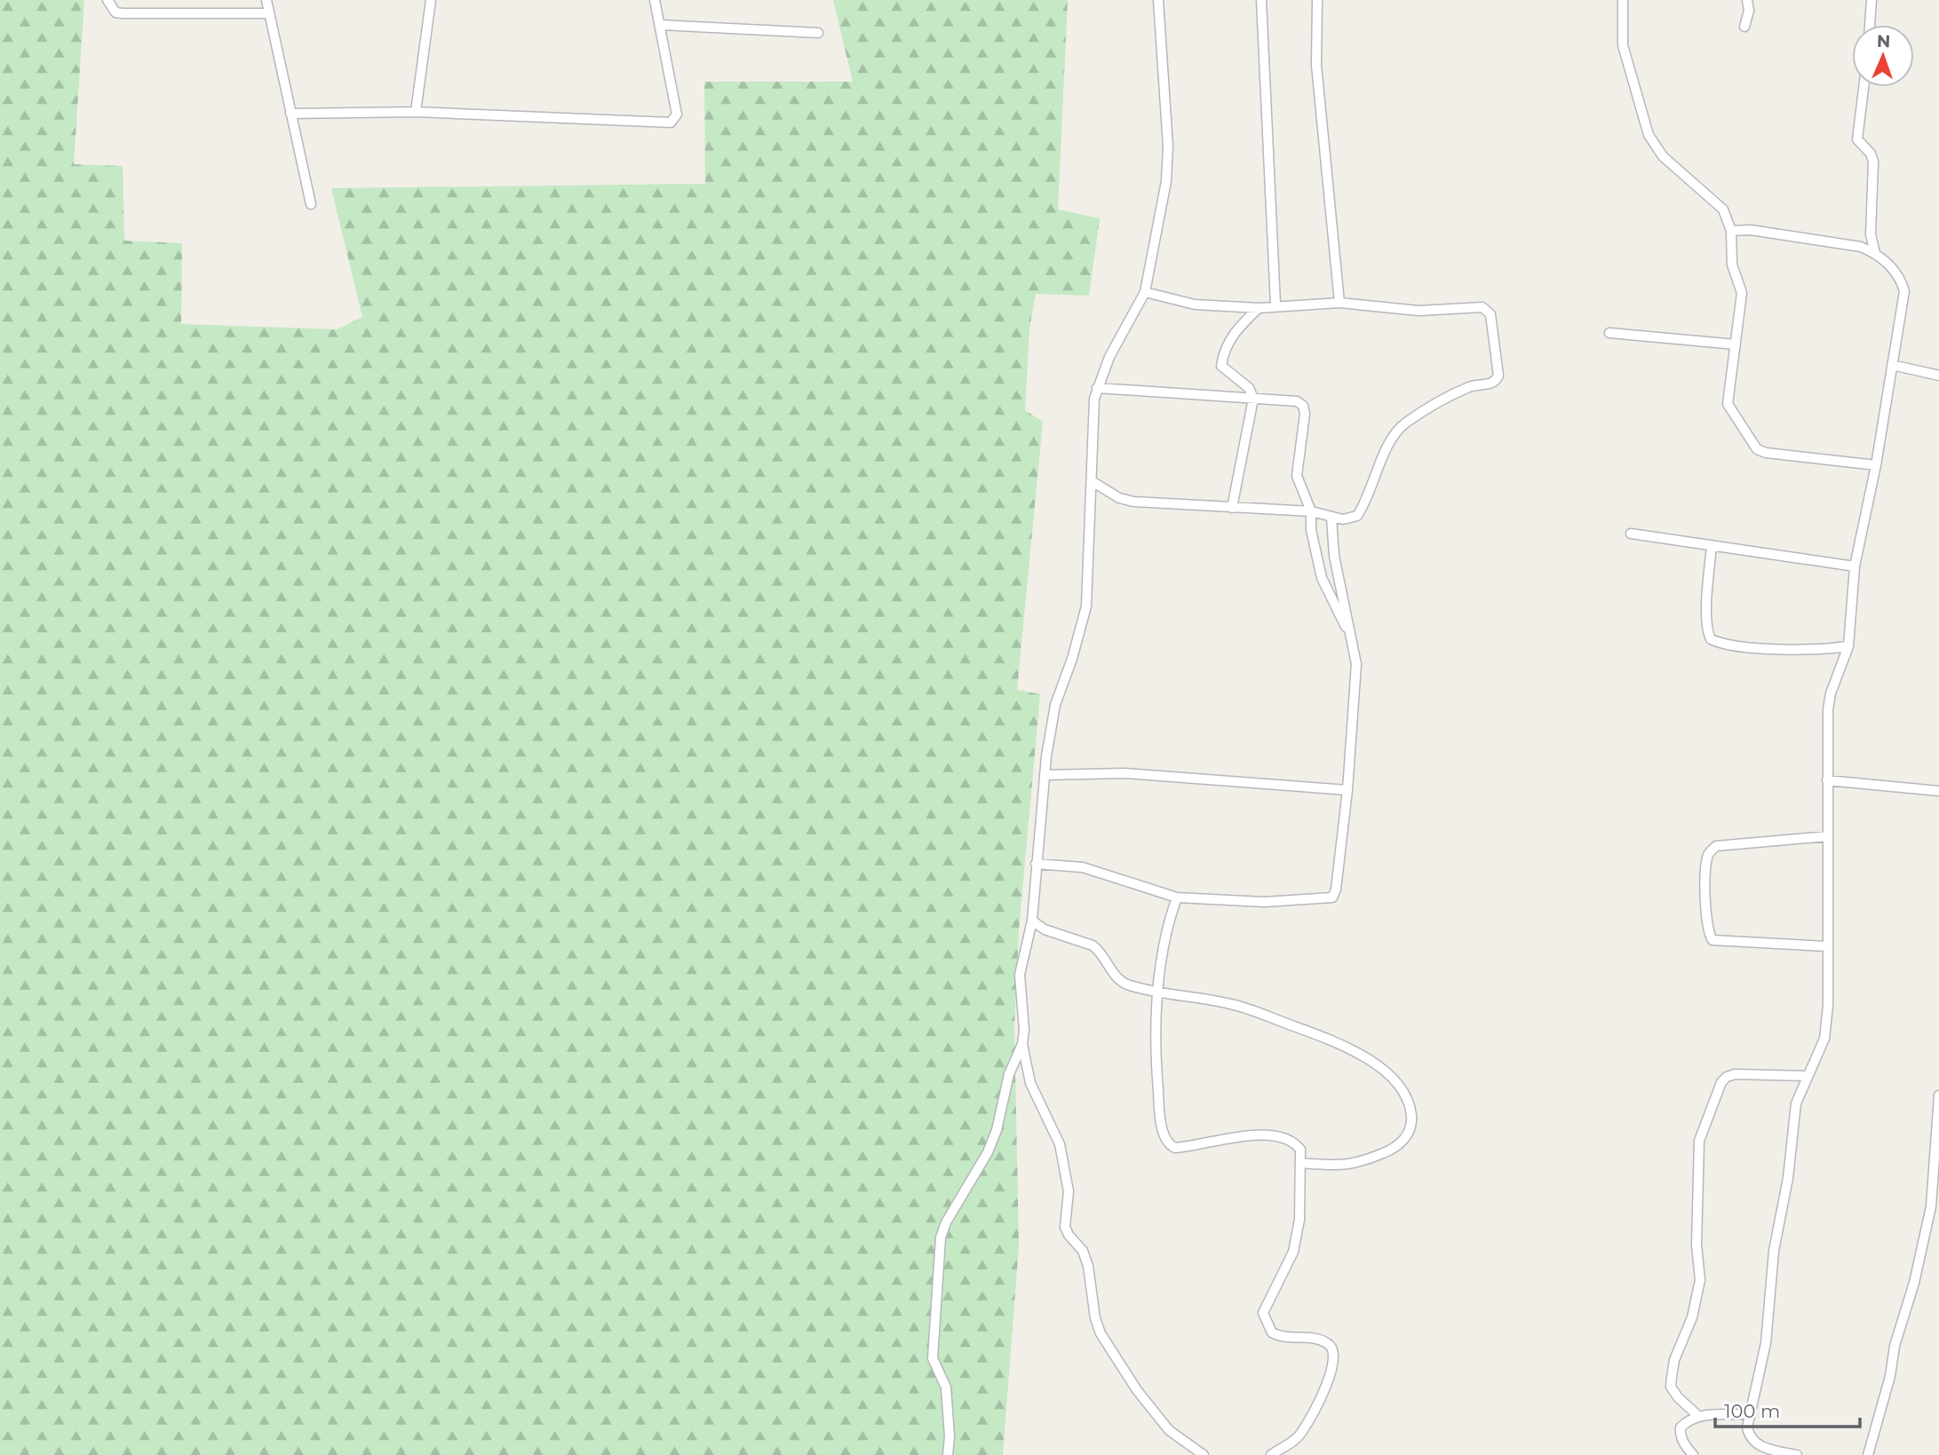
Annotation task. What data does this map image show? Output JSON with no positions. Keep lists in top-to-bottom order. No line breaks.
{"scale_bar":"100 m","north":"top"}
